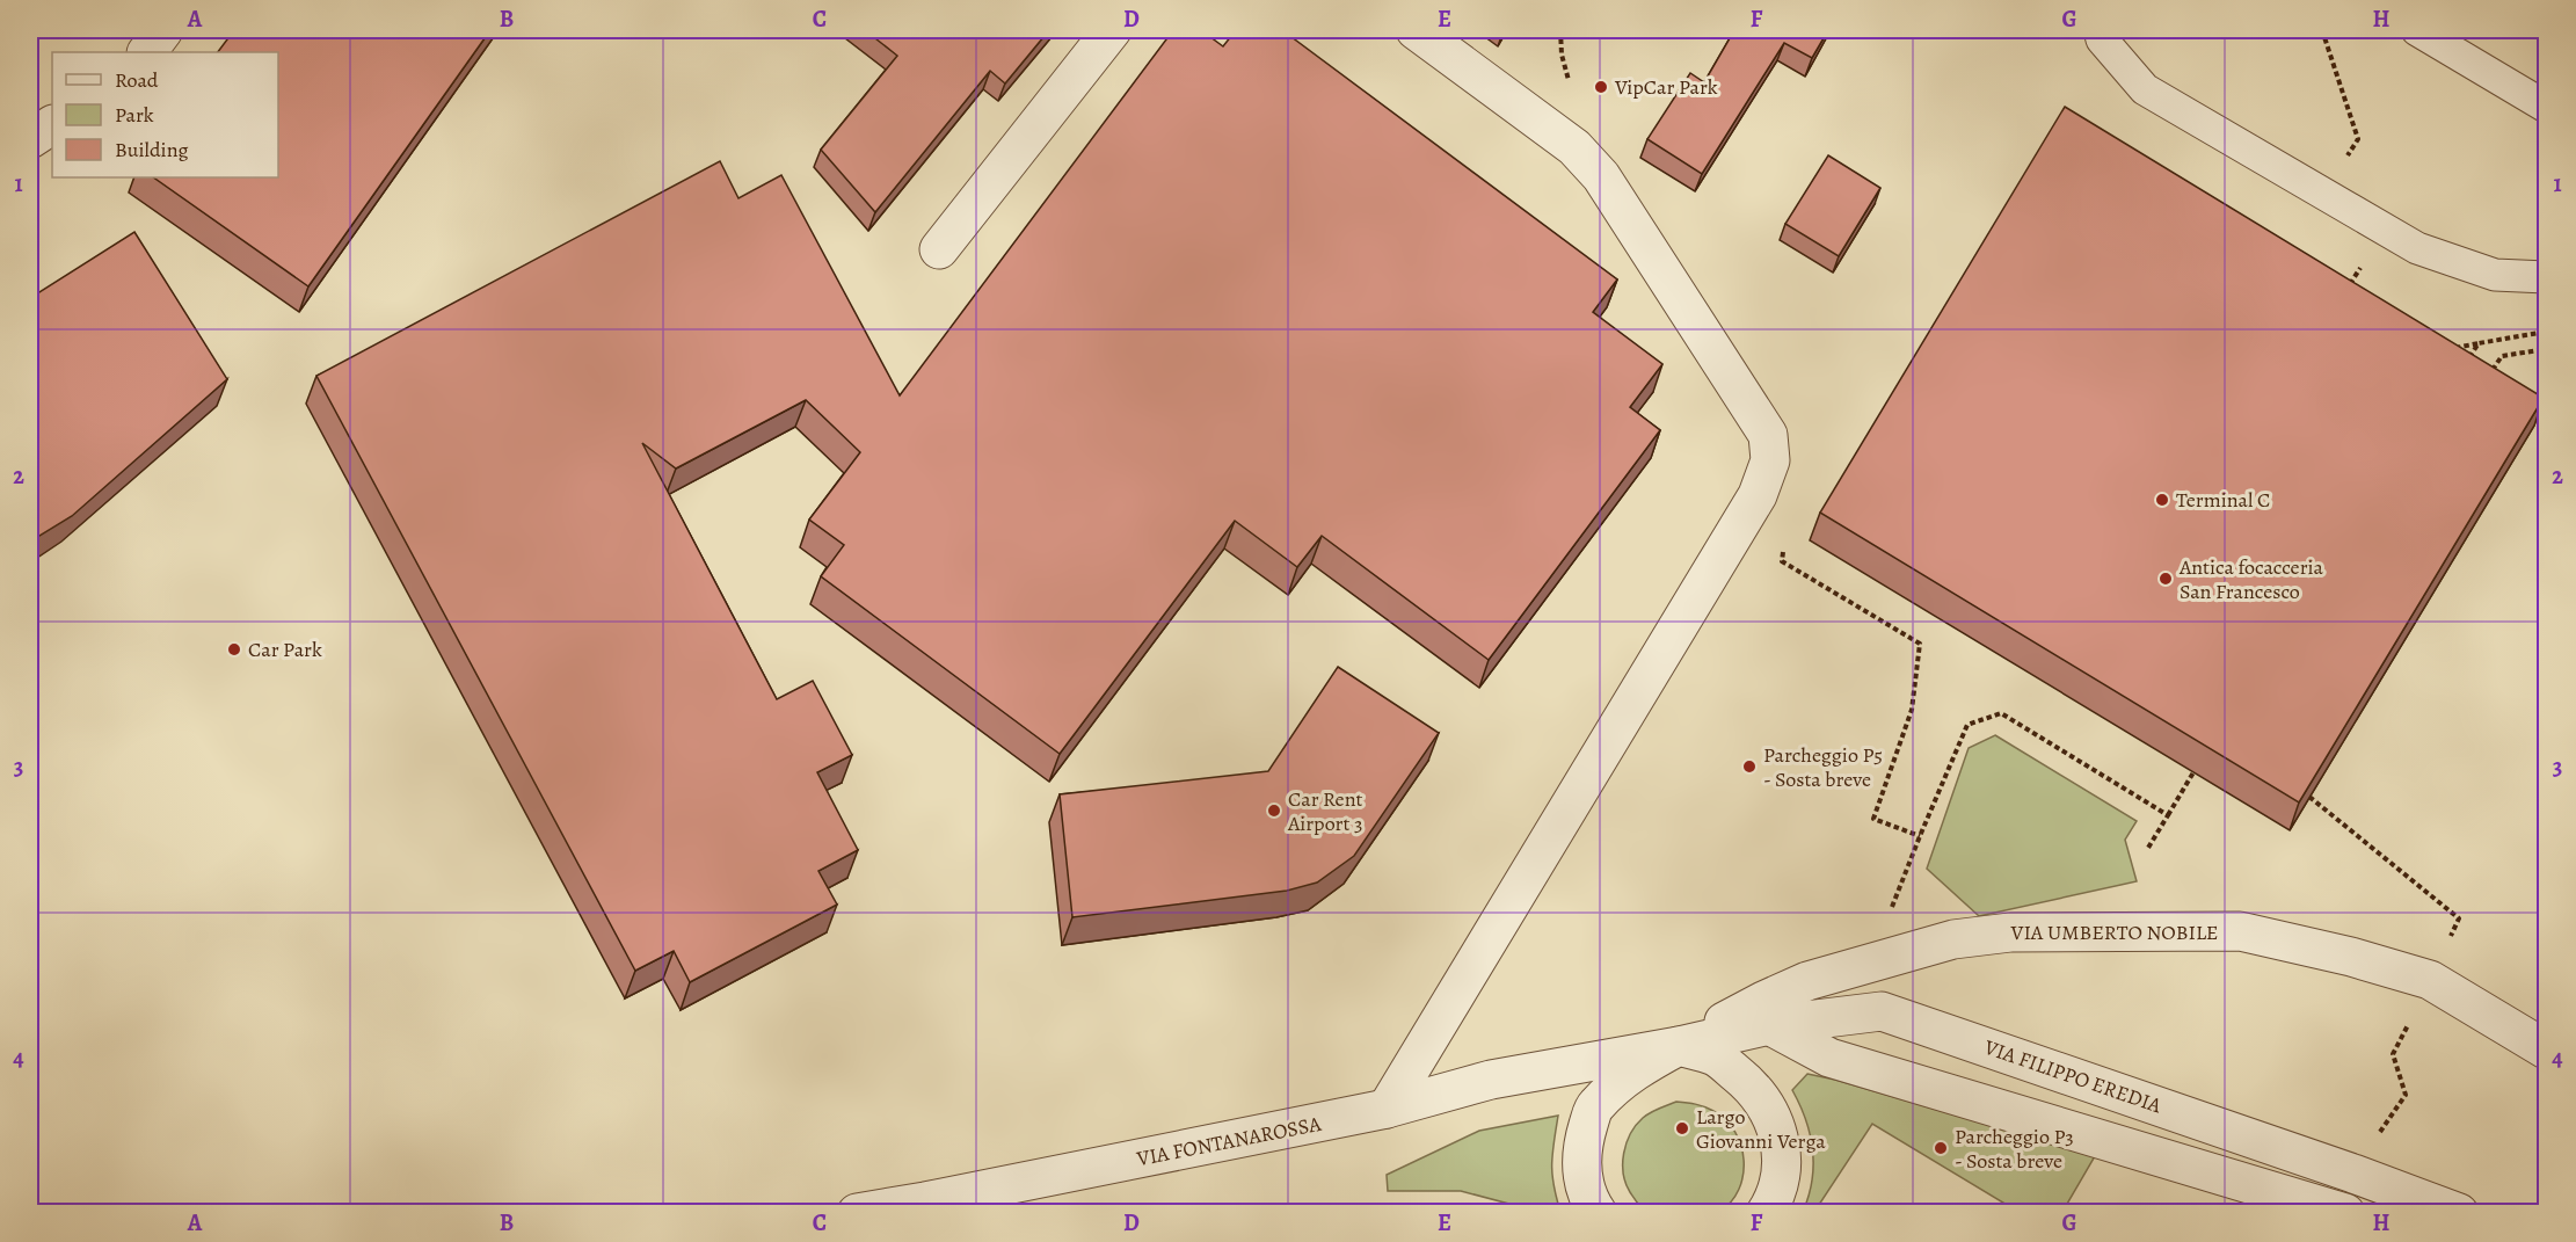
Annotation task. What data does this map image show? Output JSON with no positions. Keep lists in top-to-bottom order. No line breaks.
{"streets":{"street":["VIA UMBERTO NOBILE","VIA FILIPPO EREDIA","VIA FONTANAROSSA"]},"crossings":[["VIA UMBERTO NOBILE","VIA FILIPPO EREDIA"],["VIA UMBERTO NOBILE","VIA FONTANAROSSA"],["VIA FILIPPO EREDIA","VIA FONTANAROSSA"]],"places":["VipCar Park","Terminal C","Antica focacceria San Francesco","Car Park","Parcheggio P5 - Sosta breve","Car Rent Airport 3","Largo Giovanni Verga","Parcheggio P3 - Sosta breve"],"legend":["Road","Park","Building"],"grid":{"columns":["A","B","C","D","E","F","G","H"],"rows":["1","2","3","4"]}}
